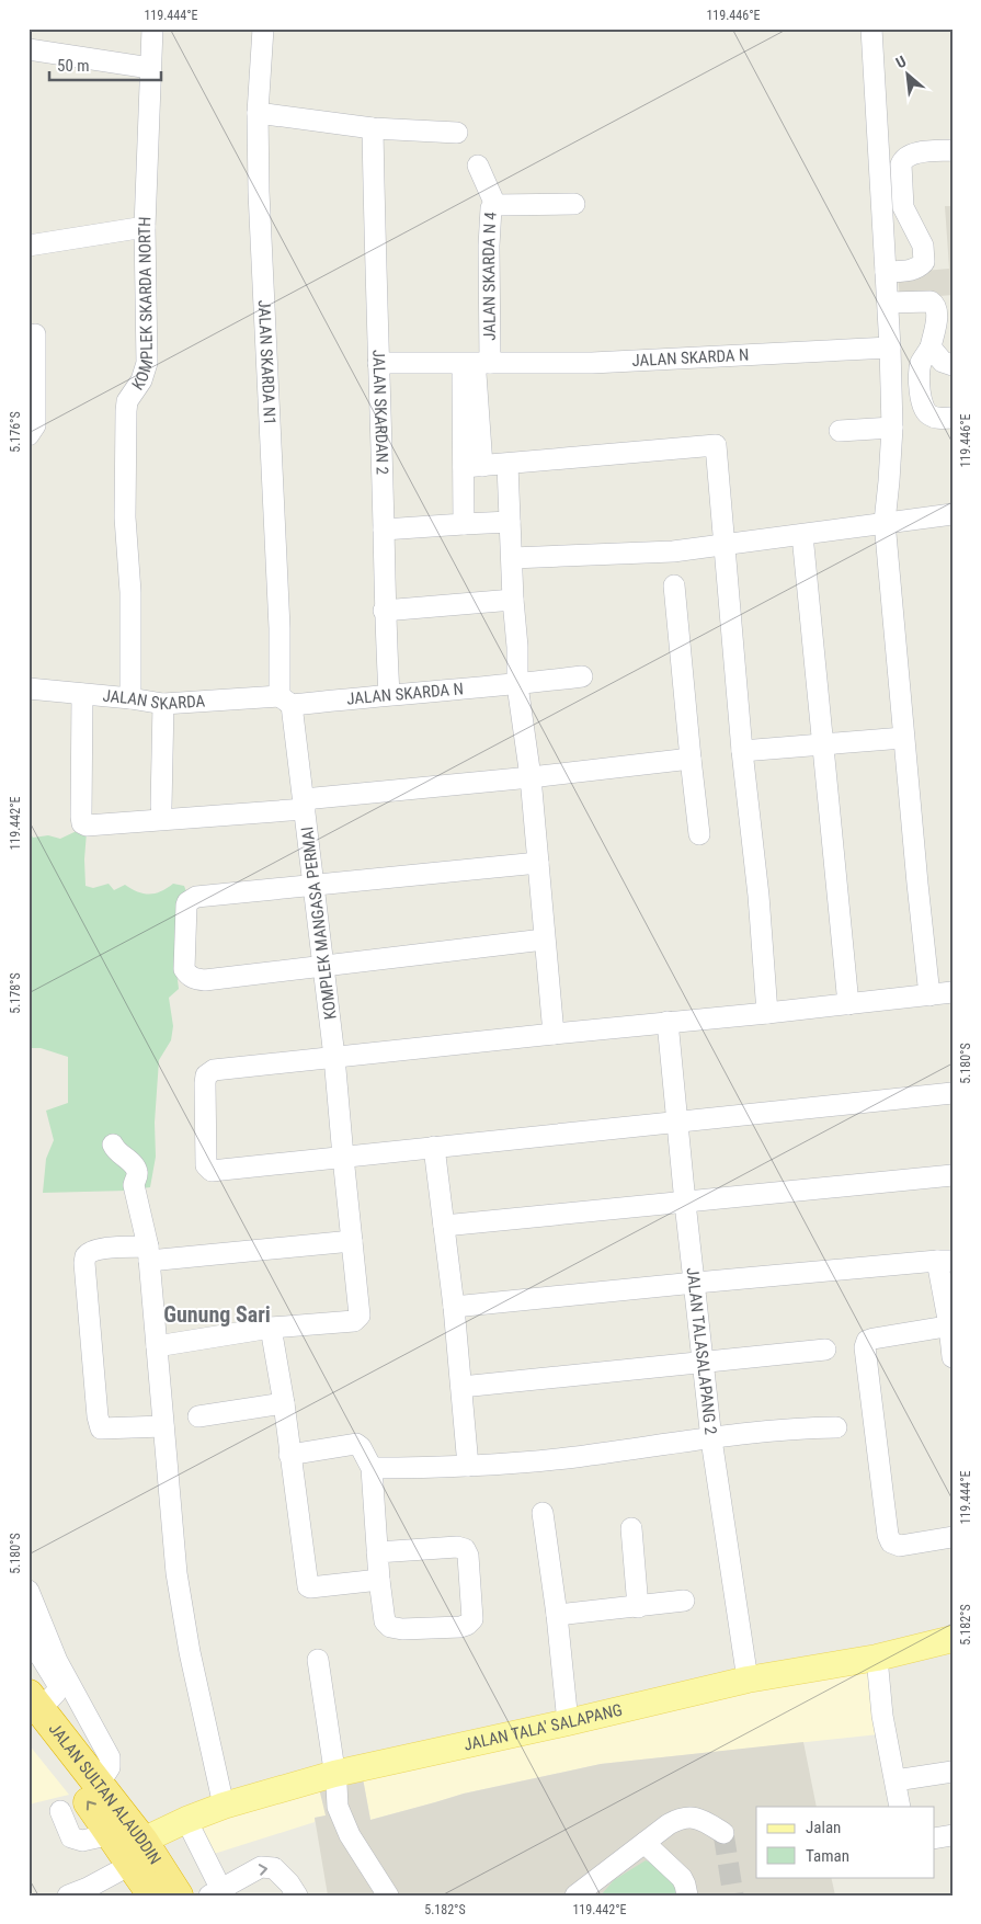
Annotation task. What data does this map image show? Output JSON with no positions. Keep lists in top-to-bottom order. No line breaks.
{"streets":{"highway":["JALAN SULTAN ALAUDDIN"],"main road":["JALAN TALA' SALAPANG"],"street":["JALAN SKARDA N 4","KOMPLEK SKARDA NORTH","JALAN SKARDA N","JALAN SKARDA N1","JALAN SKARDAN 2","JALAN SKARDA","KOMPLEK MANGASA PERMAI","JALAN TALASALAPANG 2"]},"crossings":[["JALAN SKARDA N 4","JALAN SKARDA N"],["KOMPLEK SKARDA NORTH","JALAN SKARDA"],["JALAN SKARDA N","JALAN SKARDA N1"],["JALAN SKARDA N","JALAN SKARDAN 2"],["JALAN SKARDA N","JALAN SKARDA"],["JALAN SKARDA N","KOMPLEK MANGASA PERMAI"],["JALAN SKARDA N1","JALAN SKARDA"],["JALAN SKARDA N1","KOMPLEK MANGASA PERMAI"],["JALAN SKARDA","KOMPLEK MANGASA PERMAI"],["JALAN TALASALAPANG 2","JALAN TALA' SALAPANG"],["JALAN TALA' SALAPANG","JALAN SULTAN ALAUDDIN"]],"districts":["Gunung Sari"],"legend":["Jalan","Taman"],"scale_bar":"50 m","north":"top left","coordinates":["119.444°E","119.446°E","5.176°S","119.442°E","5.178°S","5.180°S","5.182°S"]}
